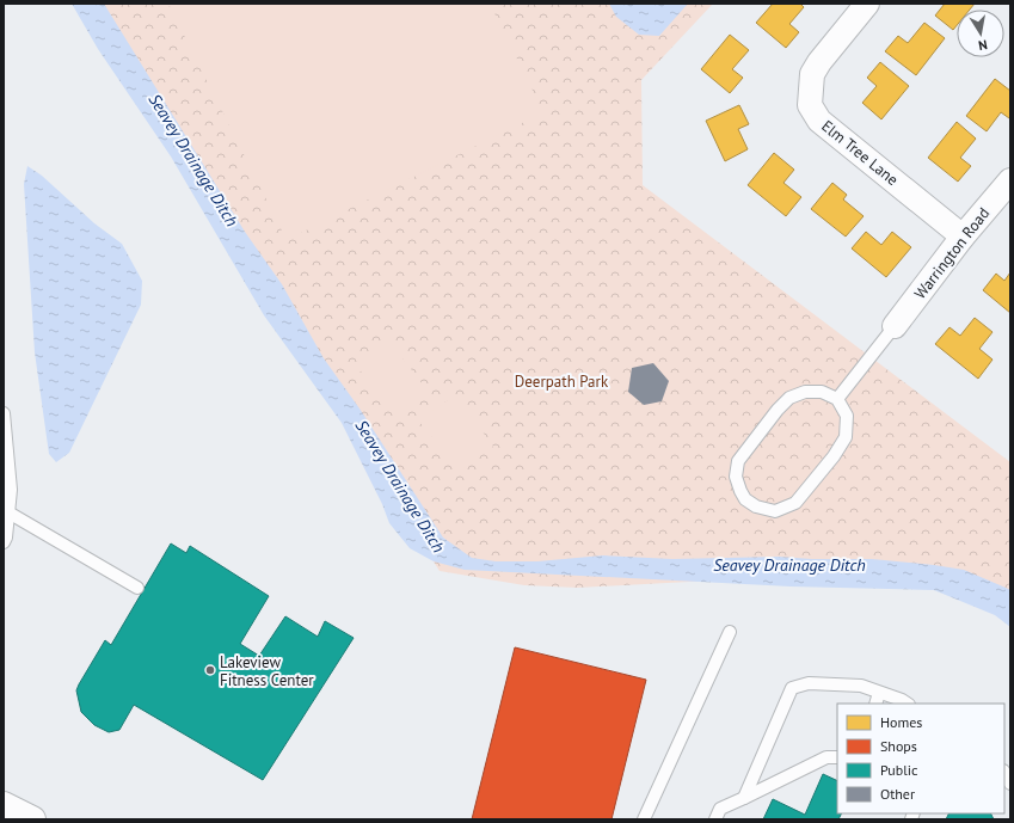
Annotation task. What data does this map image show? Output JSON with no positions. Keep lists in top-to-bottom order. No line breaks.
{"streets":{"street":["Elm Tree Lane","Warrington Road"]},"crossings":[["Elm Tree Lane","Warrington Road"]],"water":["Seavey Drainage Ditch"],"parks":["Deerpath Park"],"places":["Lakeview Fitness Center"],"legend":["Homes","Shops","Public","Other"],"north":"bottom"}
